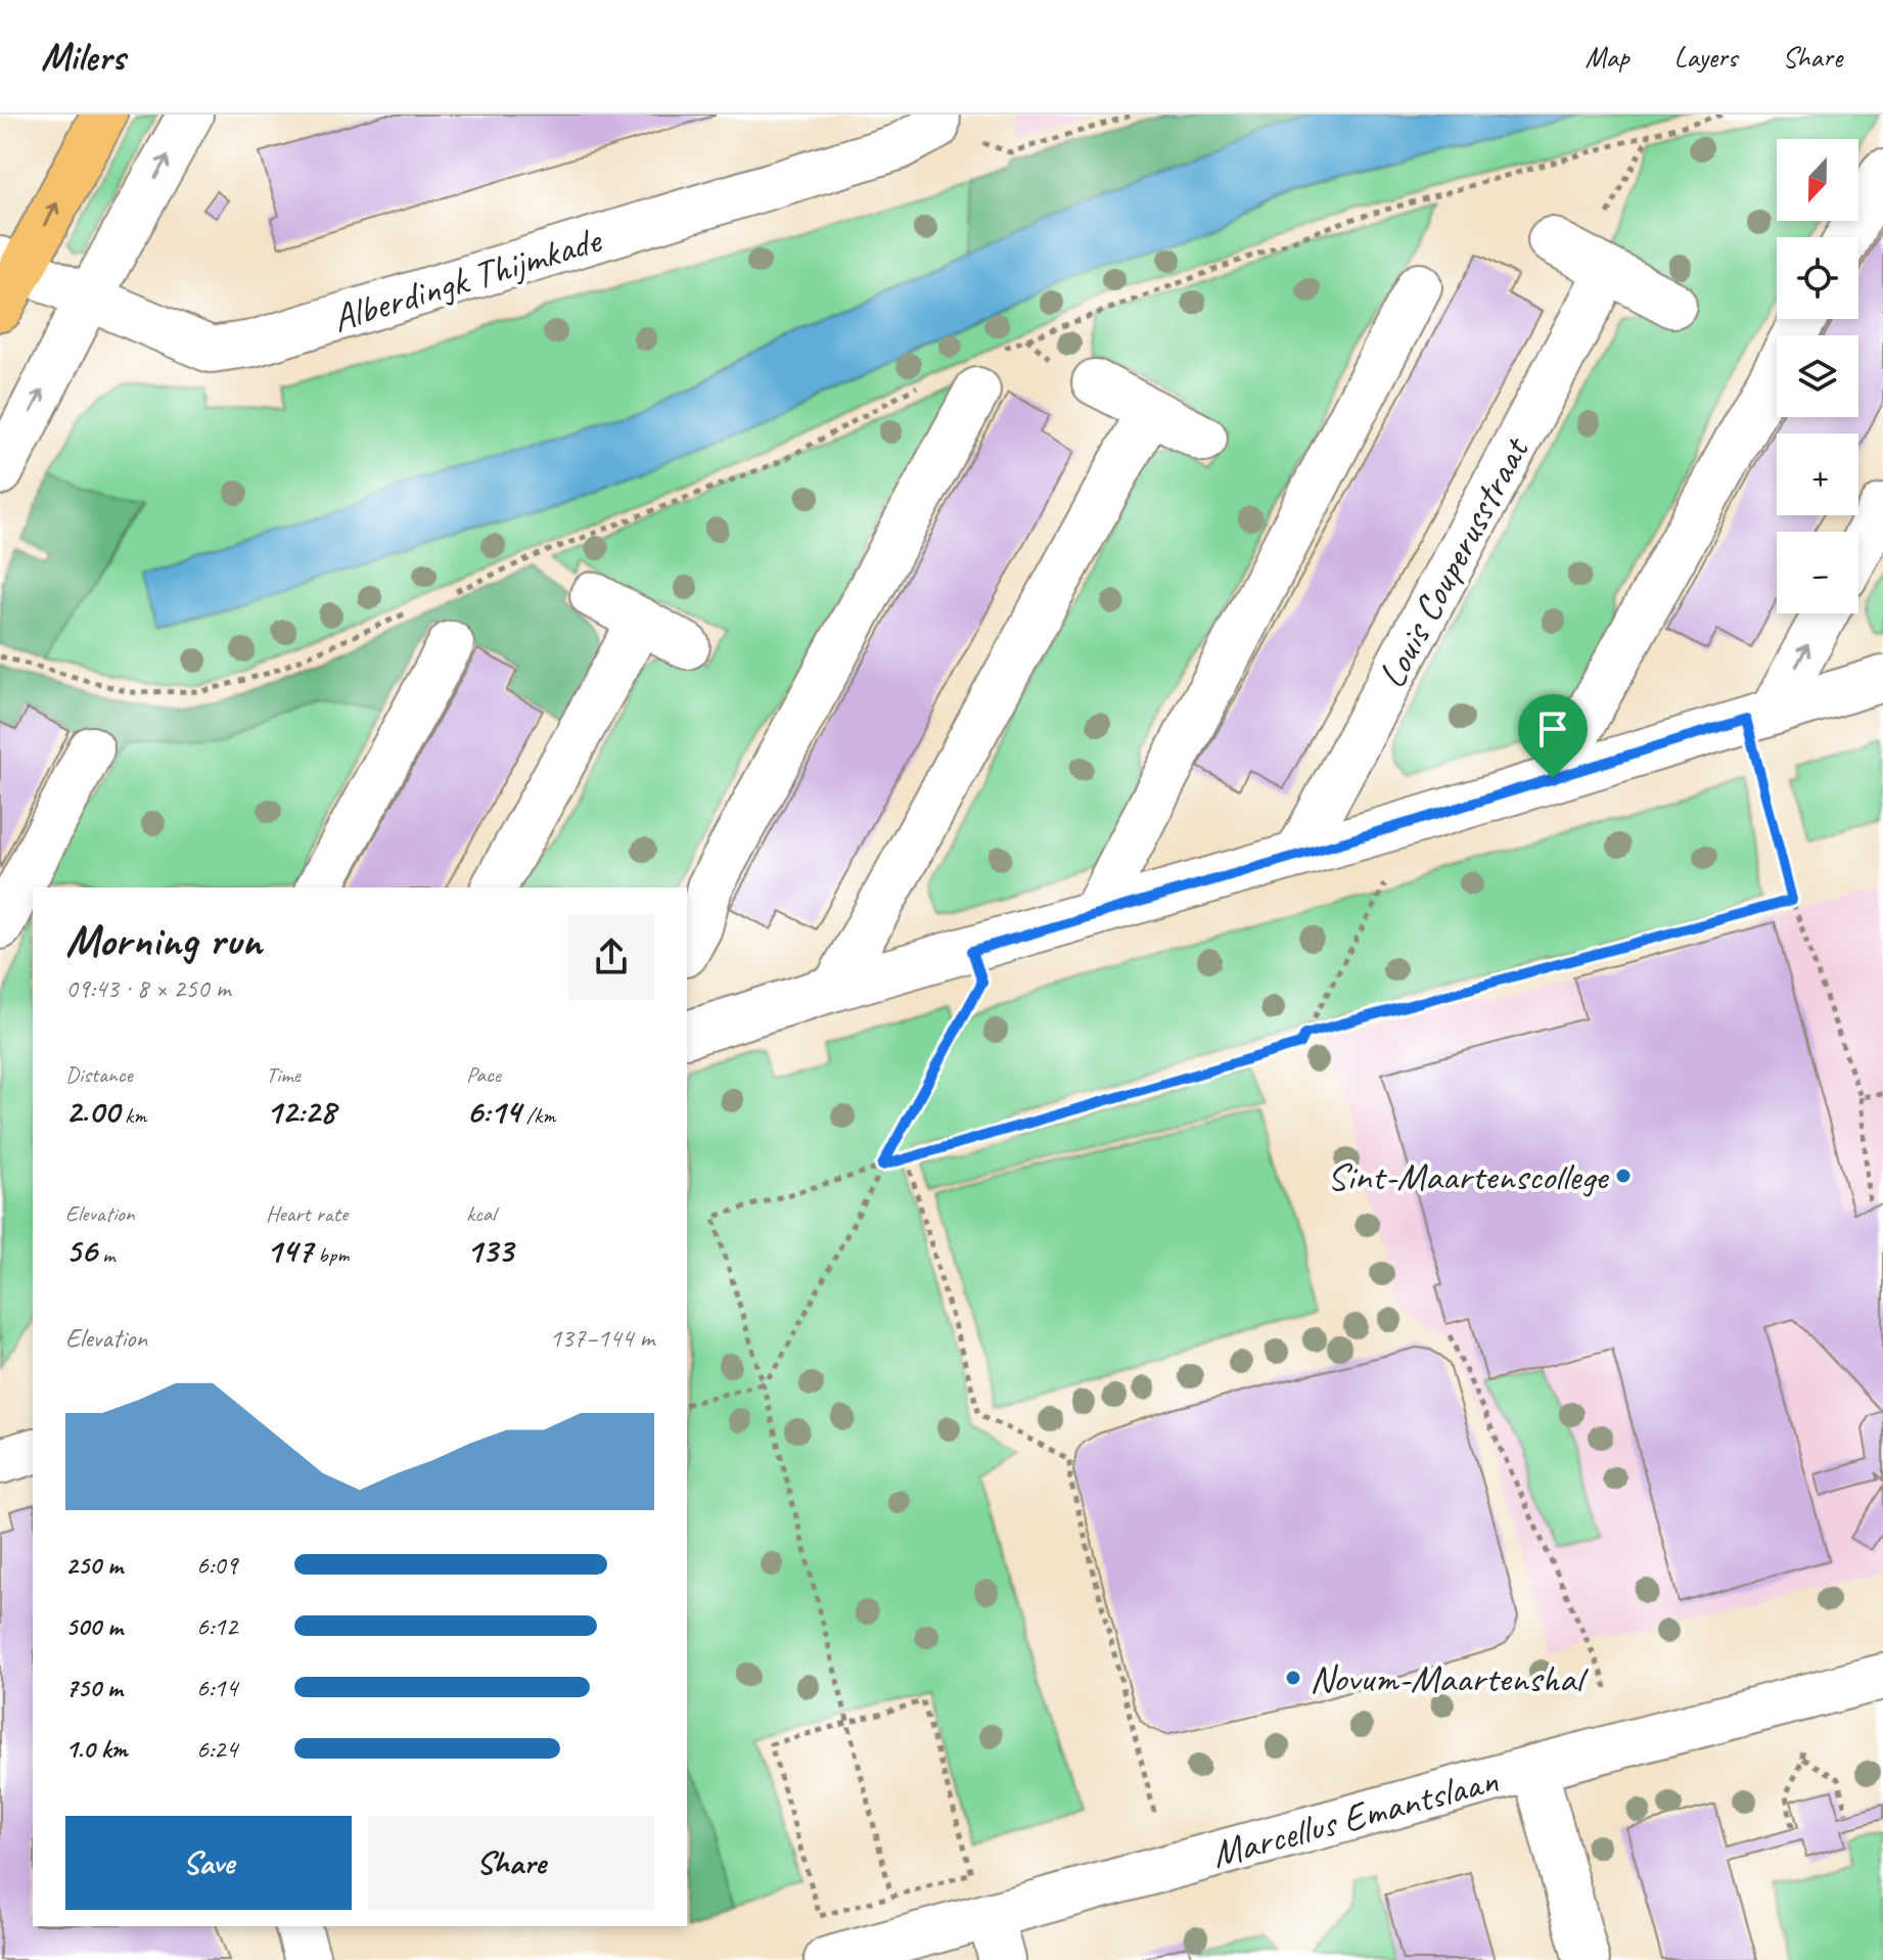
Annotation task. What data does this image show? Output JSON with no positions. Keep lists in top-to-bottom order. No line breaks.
{"streets":{"street":["Alberdingk Thijmkade","Louis Couperusstraat","Marcellus Emantslaan"]},"places":["Sint-Maartenscollege","Novum-Maartenshal"],"north":"bottom","page":{"header":"Milers","nav":["Map","Layers","Share"],"map_buttons":["+","−"],"heading":["Morning run","09:43 · 8 × 250 m"],"stats":[["Distance","2.00 km"],["Time","12:28"],["Pace","6:14 /km"],["Elevation","56 m"],["Heart rate","147 bpm"],["kcal","133"]],"chart":["Elevation","137–144 m"],"list":[{"name":"250 m","note":"6:09"},{"name":"500 m","note":"6:12"},{"name":"750 m","note":"6:14"},{"name":"1.0 km","note":"6:24"}],"buttons":["Save","Share"]}}
